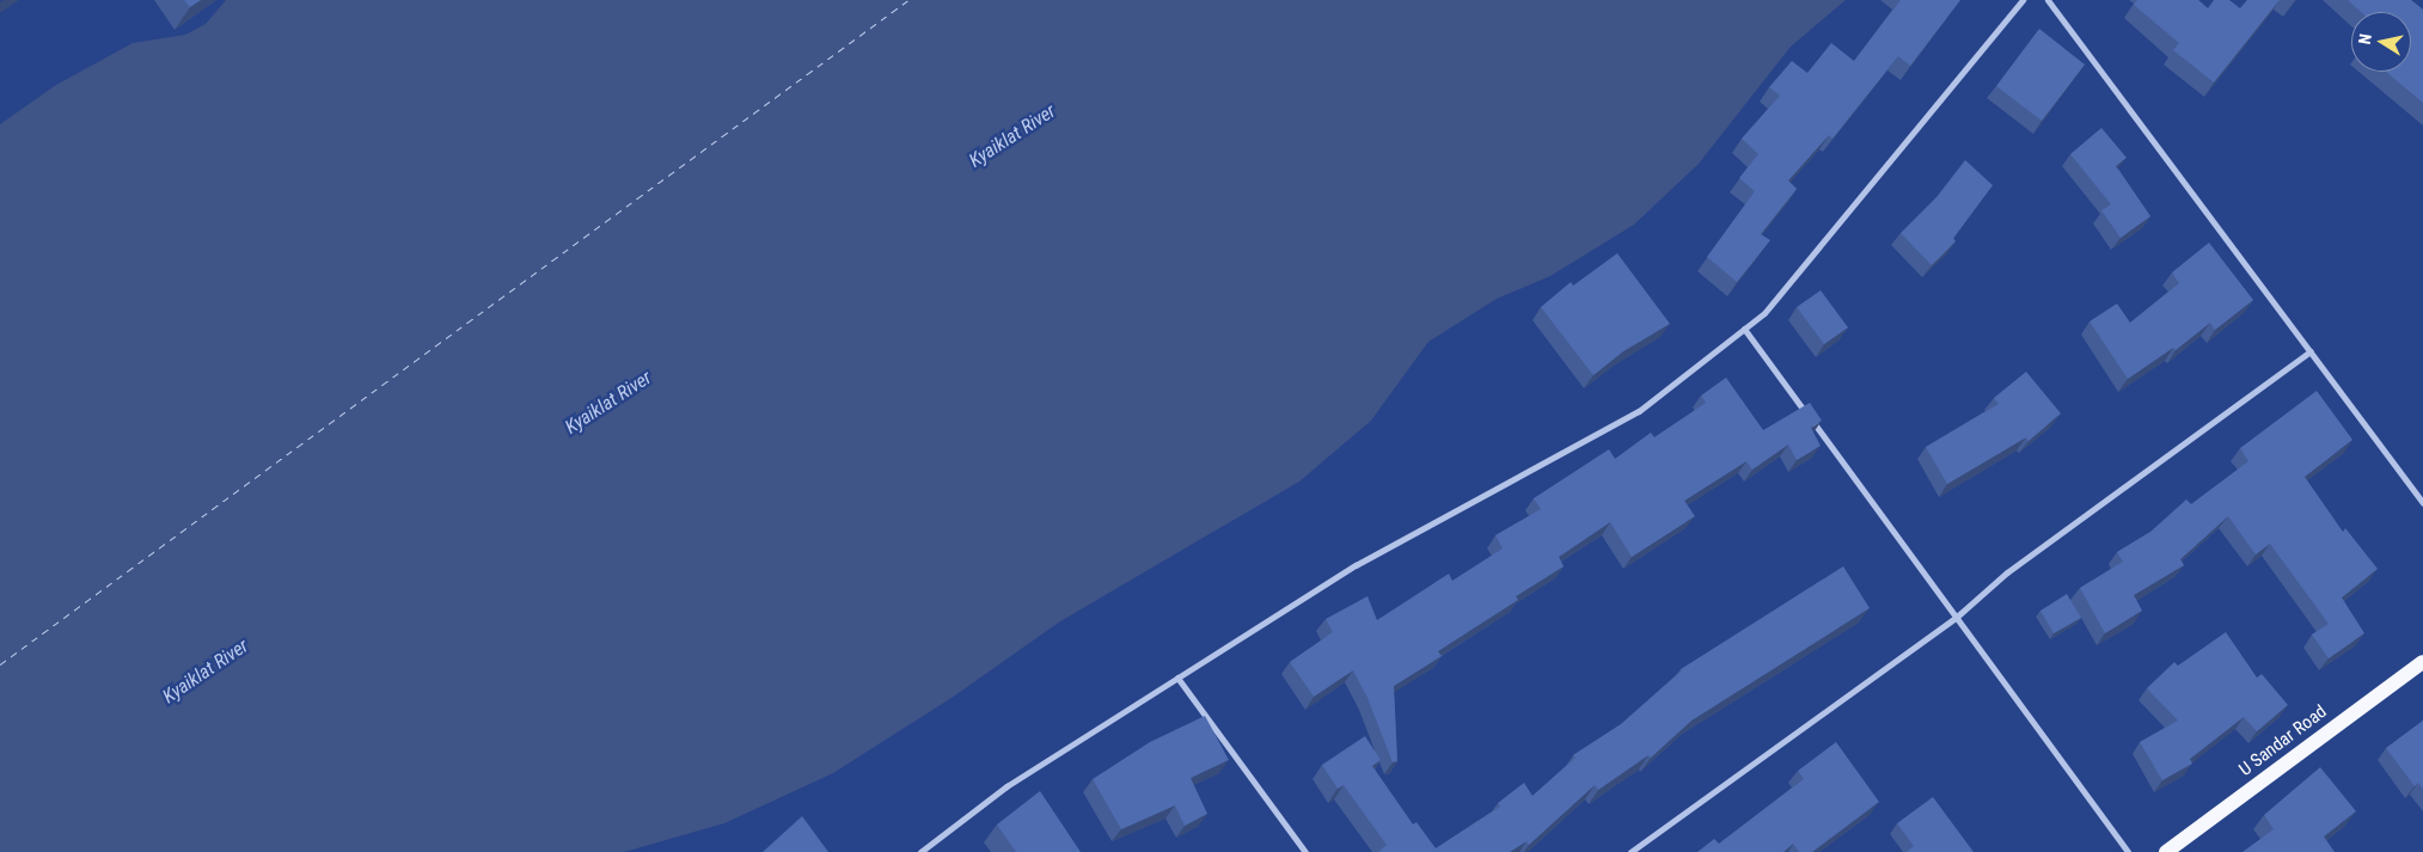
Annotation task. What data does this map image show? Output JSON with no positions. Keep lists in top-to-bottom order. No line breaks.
{"streets":{"main road":["U Sandar Road"]},"water":["Kyaiklat River"],"north":"left"}
